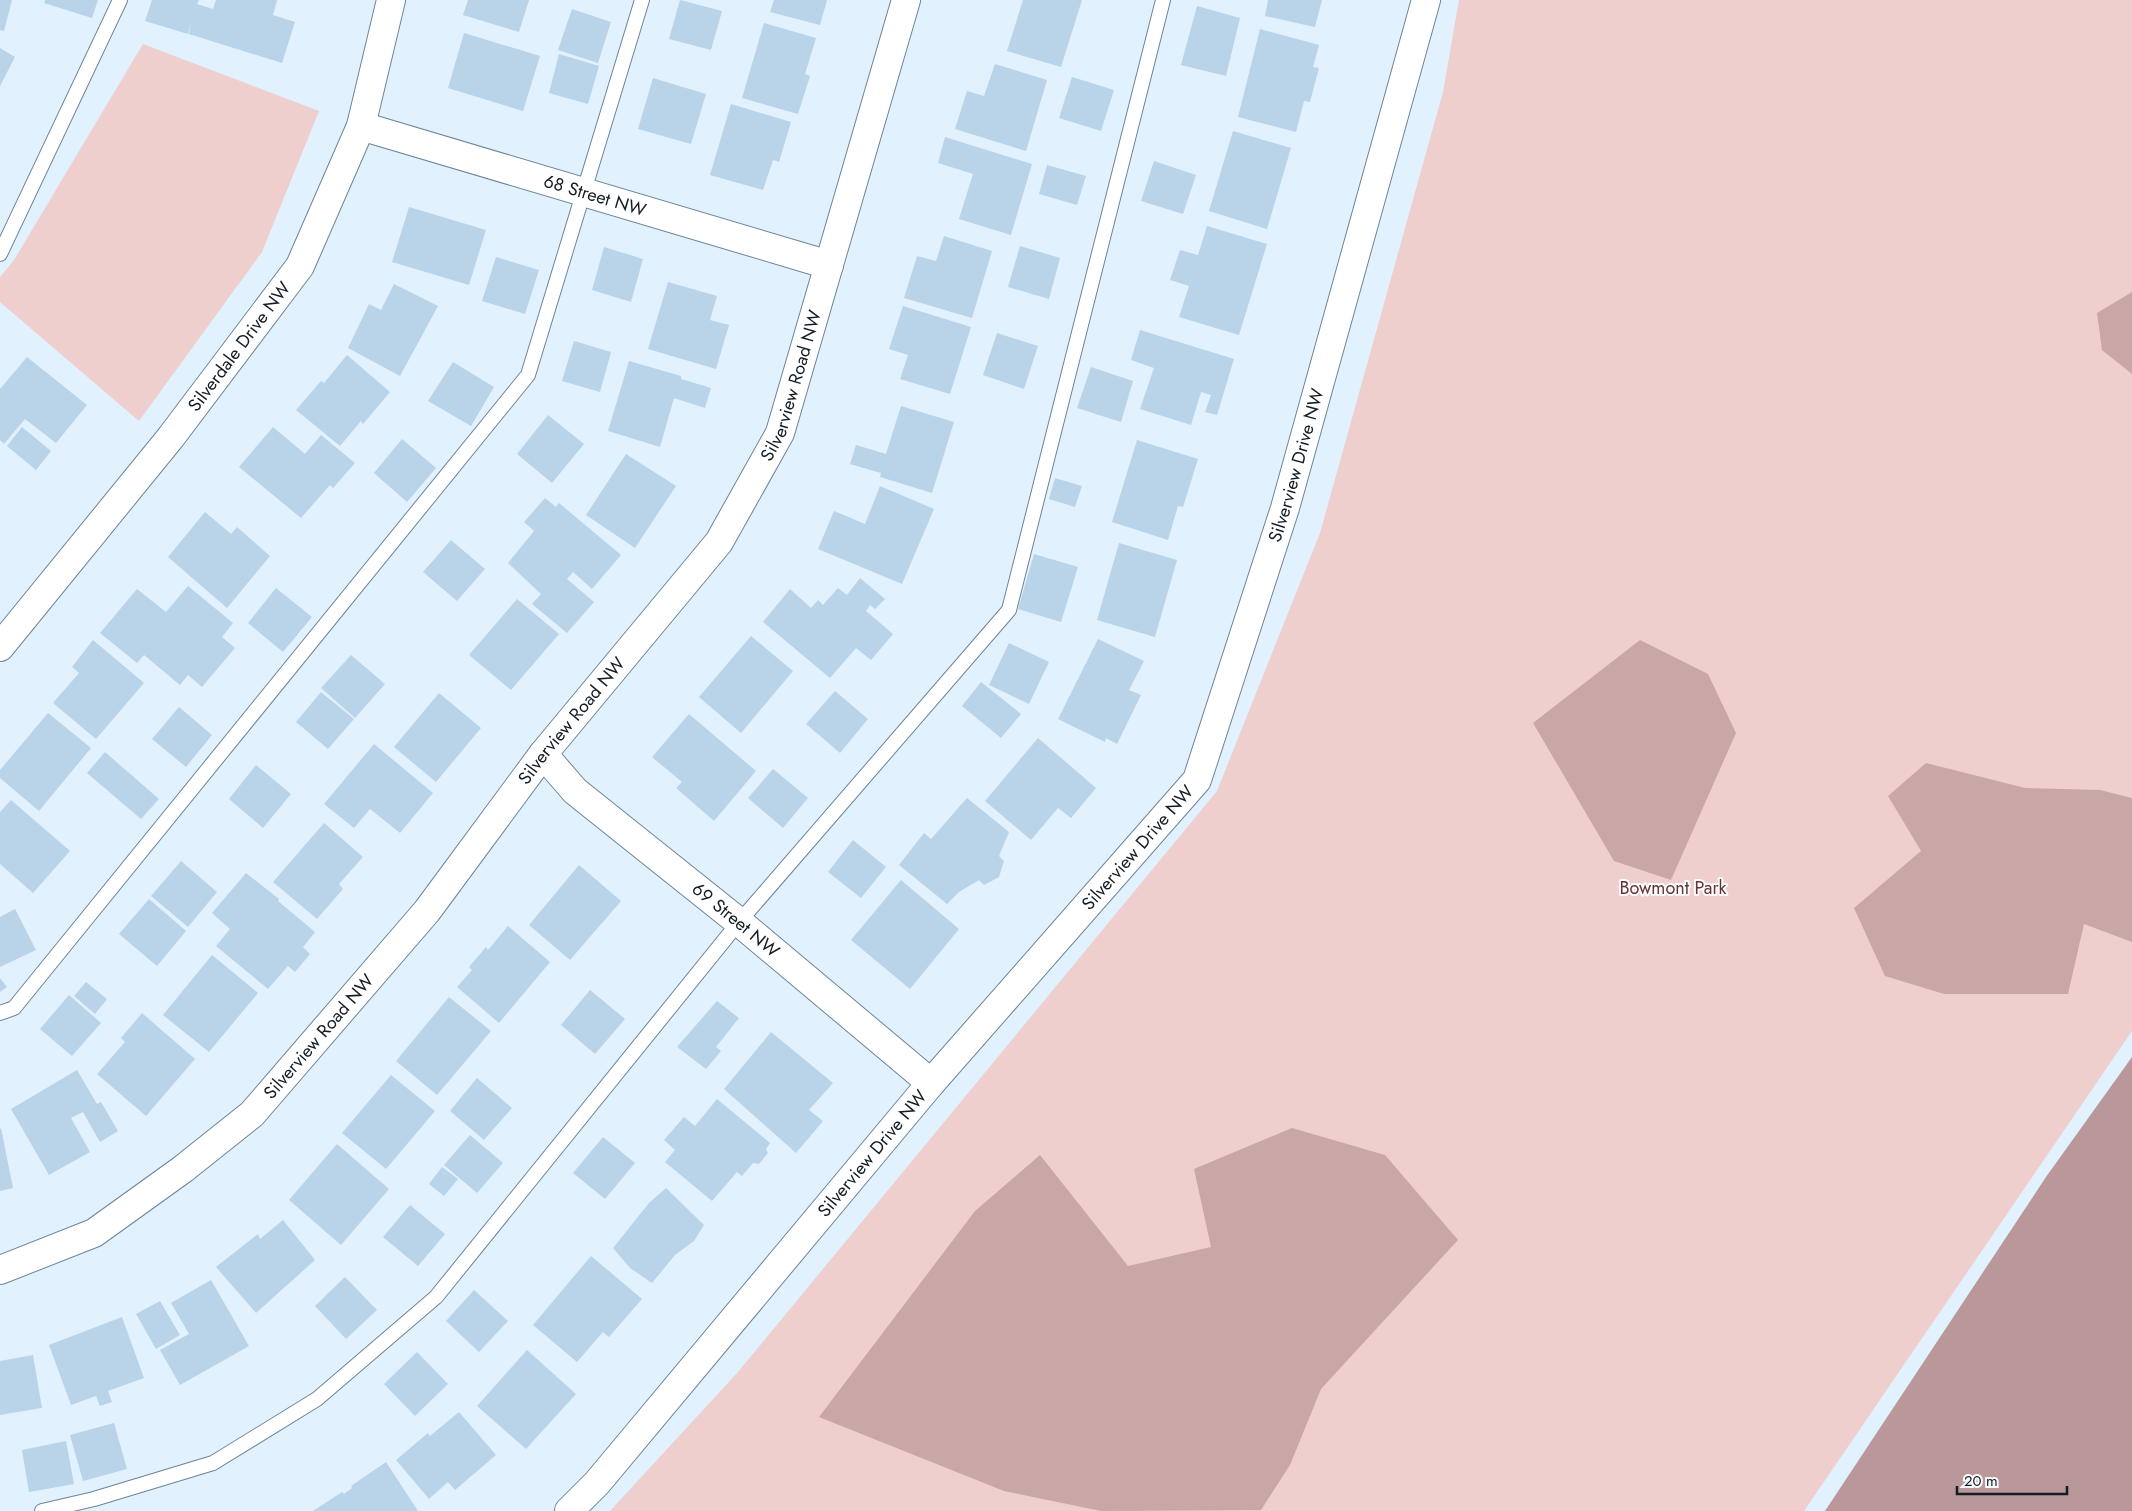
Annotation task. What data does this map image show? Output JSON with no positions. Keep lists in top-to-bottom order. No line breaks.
{"streets":{"street":["68 Street NW","Silverdale Drive NW","Silverview Road NW","Silverview Drive NW","69 Street NW"]},"crossings":[["68 Street NW","Silverdale Drive NW"],["68 Street NW","Silverview Road NW"],["Silverview Road NW","69 Street NW"],["Silverview Drive NW","69 Street NW"]],"parks":["Bowmont Park"],"scale_bar":"20 m"}
